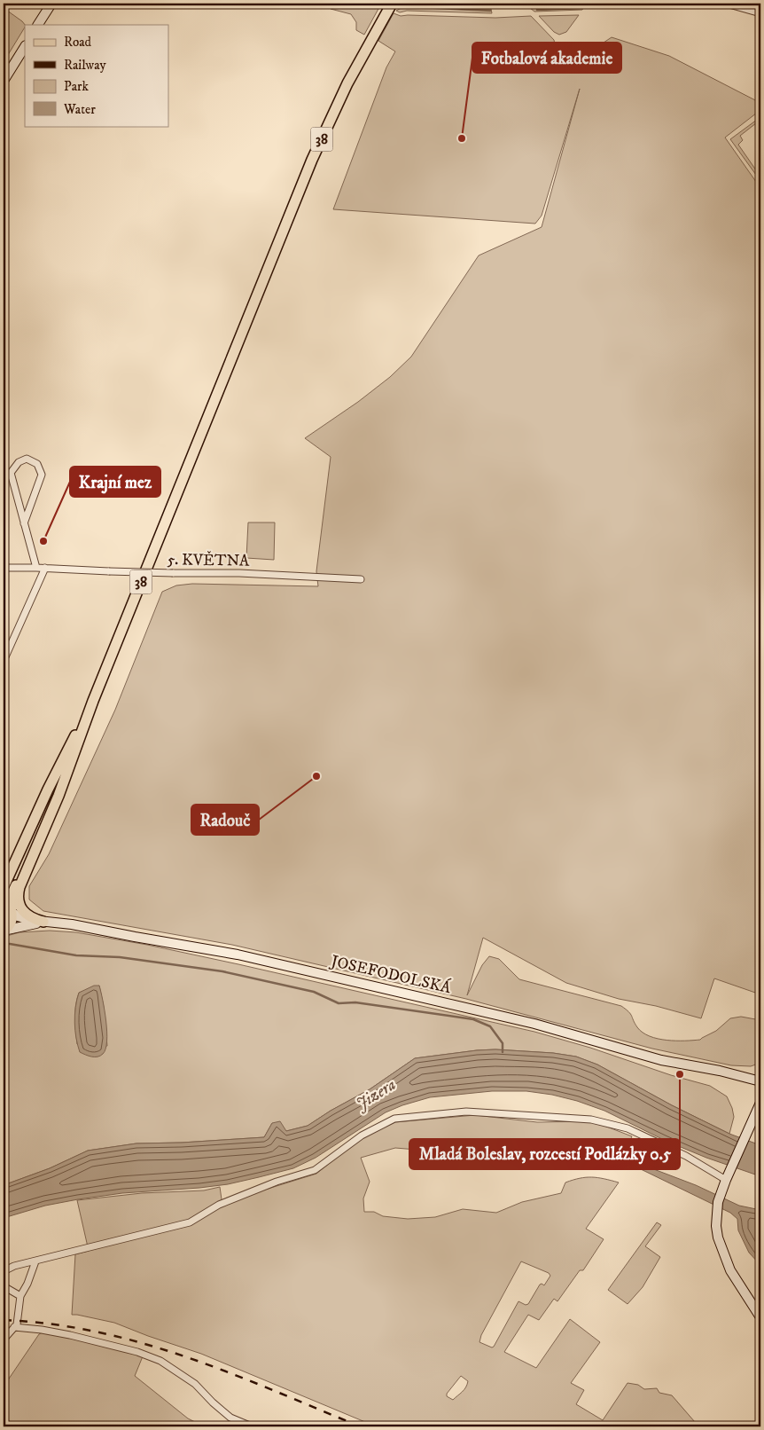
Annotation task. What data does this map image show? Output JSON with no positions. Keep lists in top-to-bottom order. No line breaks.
{"streets":{"main road":["38","JOSEFODOLSKÁ"],"street":["5. KVĚTNA"]},"crossings":[["38","JOSEFODOLSKÁ"]],"water":["Jizera"],"places":["Fotbalová akademie","Krajní mez","Radouč","Mladá Boleslav, rozcestí Podlázky 0.5"],"legend":["Road","Railway","Park","Water"]}
